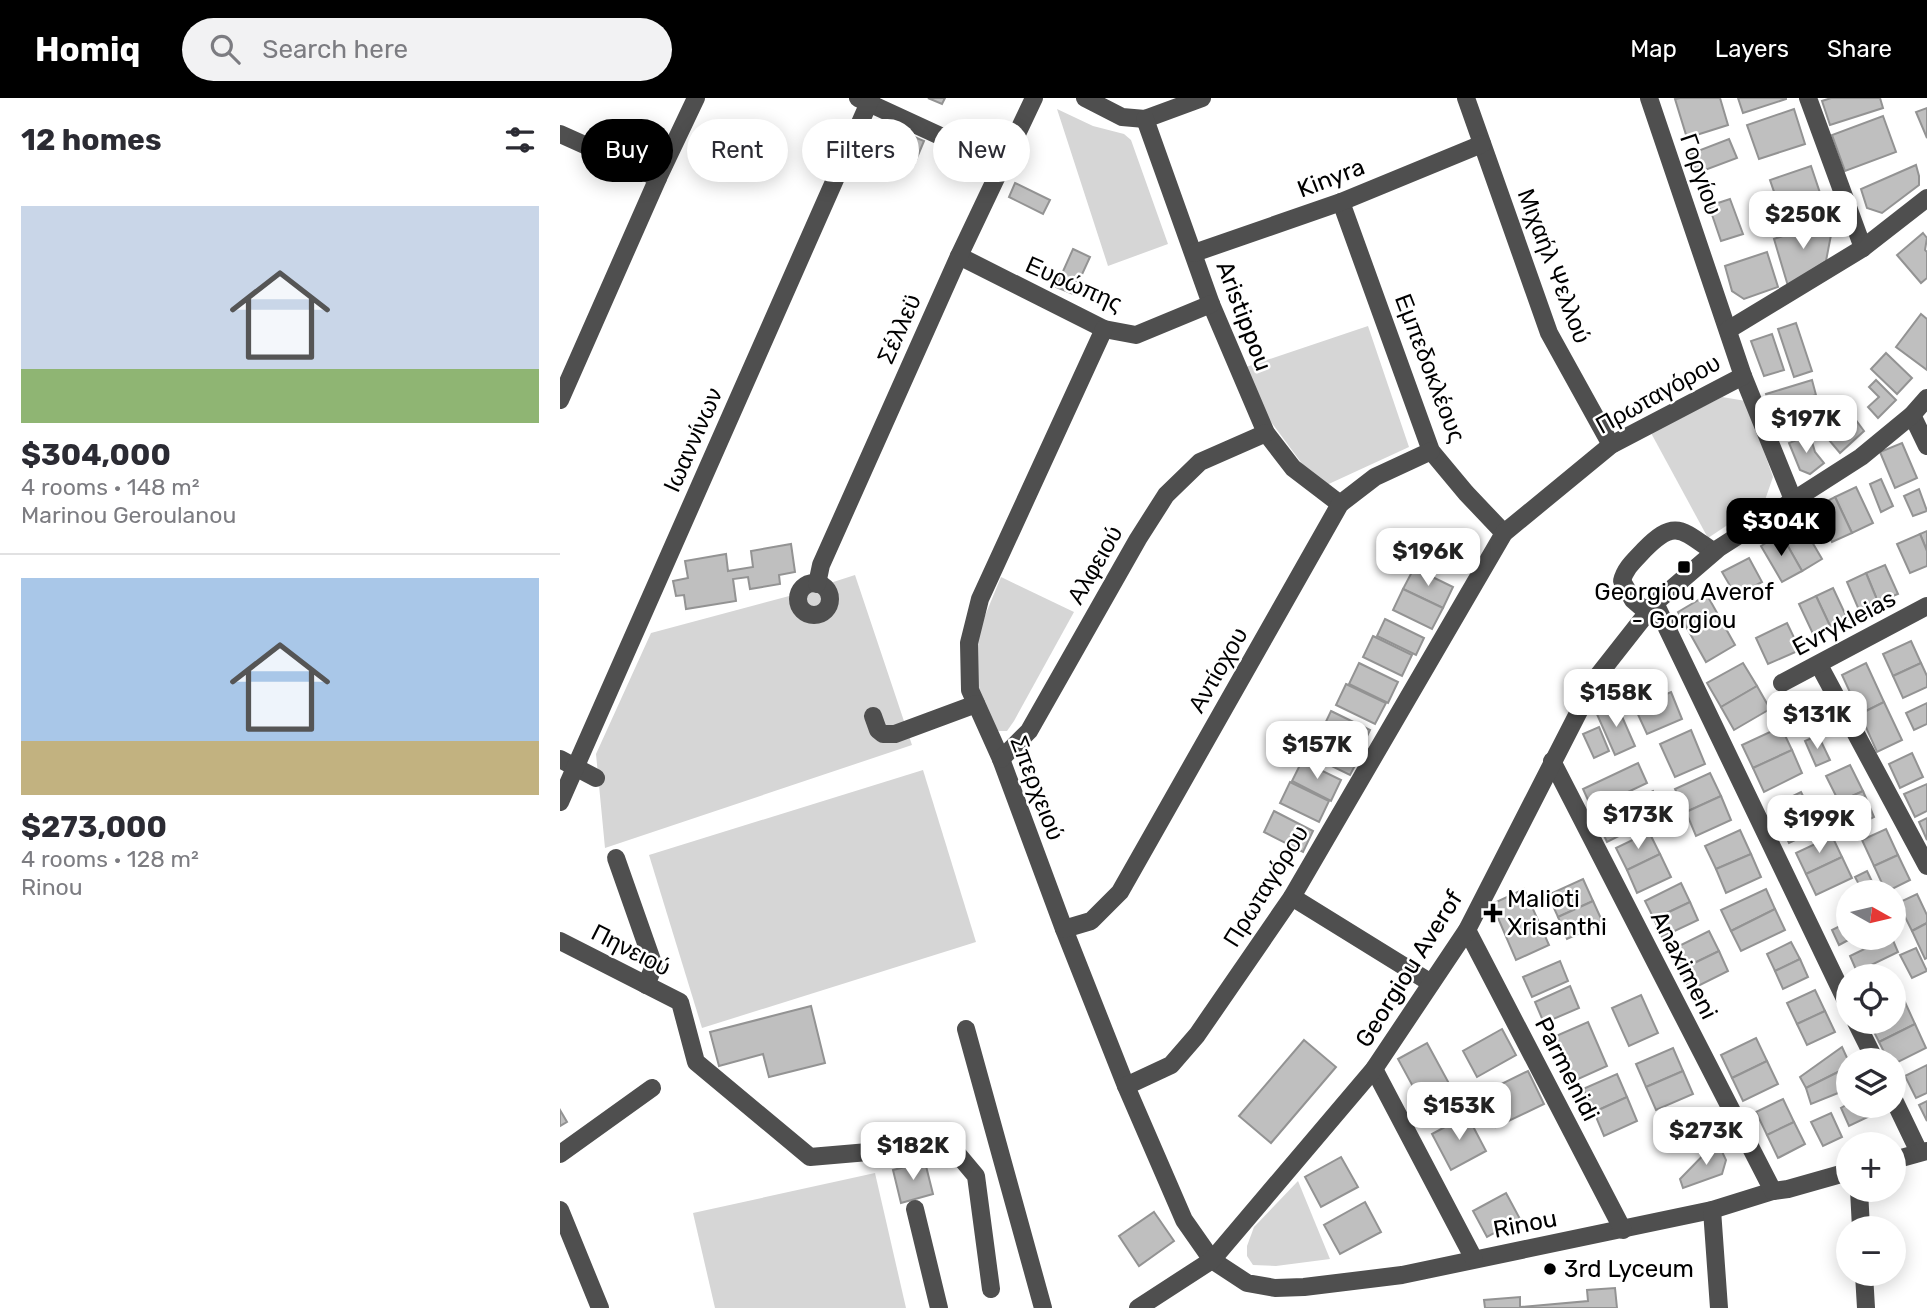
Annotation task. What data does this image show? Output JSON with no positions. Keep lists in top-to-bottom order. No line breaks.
{"streets":{"street":["Γοργίου","Kinyra","Μιχαήλ Ψελλού","Ευρώπης","Aristippou","Σέλλεϋ","Εμπεδοκλέους","Πρωταγόρου","Ιωαννίνων","Αλφειού","Evrykleias","Αντίοχου","Σπερχειού","Πηνειού","Anaximeni","Georgiou Averof","Parmenidi","Rinou"]},"crossings":[["Γοργίου","Πρωταγόρου"],["Γοργίου","Georgiou Averof"],["Kinyra","Μιχαήλ Ψελλού"],["Kinyra","Aristippou"],["Kinyra","Εμπεδοκλέους"],["Μιχαήλ Ψελλού","Πρωταγόρου"],["Ευρώπης","Aristippou"],["Ευρώπης","Σέλλεϋ"],["Ευρώπης","Σπερχειού"],["Aristippou","Αλφειού"],["Aristippou","Αντίοχου"],["Εμπεδοκλέους","Πρωταγόρου"],["Εμπεδοκλέους","Αντίοχου"],["Πρωταγόρου","Σπερχειού"],["Αλφειού","Σπερχειού"],["Αντίοχου","Σπερχειού"],["Σπερχειού","Georgiou Averof"],["Σπερχειού","Rinou"],["Anaximeni","Georgiou Averof"],["Anaximeni","Rinou"],["Georgiou Averof","Parmenidi"],["Georgiou Averof","Rinou"],["Parmenidi","Rinou"]],"places":{"transit":["Georgiou Averof - Gorgiou"],"health":["Malioti Xrisanthi"],"other":["3rd Lyceum"]},"north":"right","page":{"header":"Homiq","search":"Search here","nav":["Map","Layers","Share"],"heading":"12 homes","chip":["Buy","Rent","Filters","New"],"list":[{"name":"$304,000","note":"4 rooms · 148 m² · Marinou Geroulanou"},{"name":"$273,000","note":"4 rooms · 128 m² · Rinou"}],"price":["$250K","$197K","$304K","$196K","$158K","$131K","$157K","$173K","$199K","$153K","$273K","$182K"],"map_buttons":["+","−"]}}
